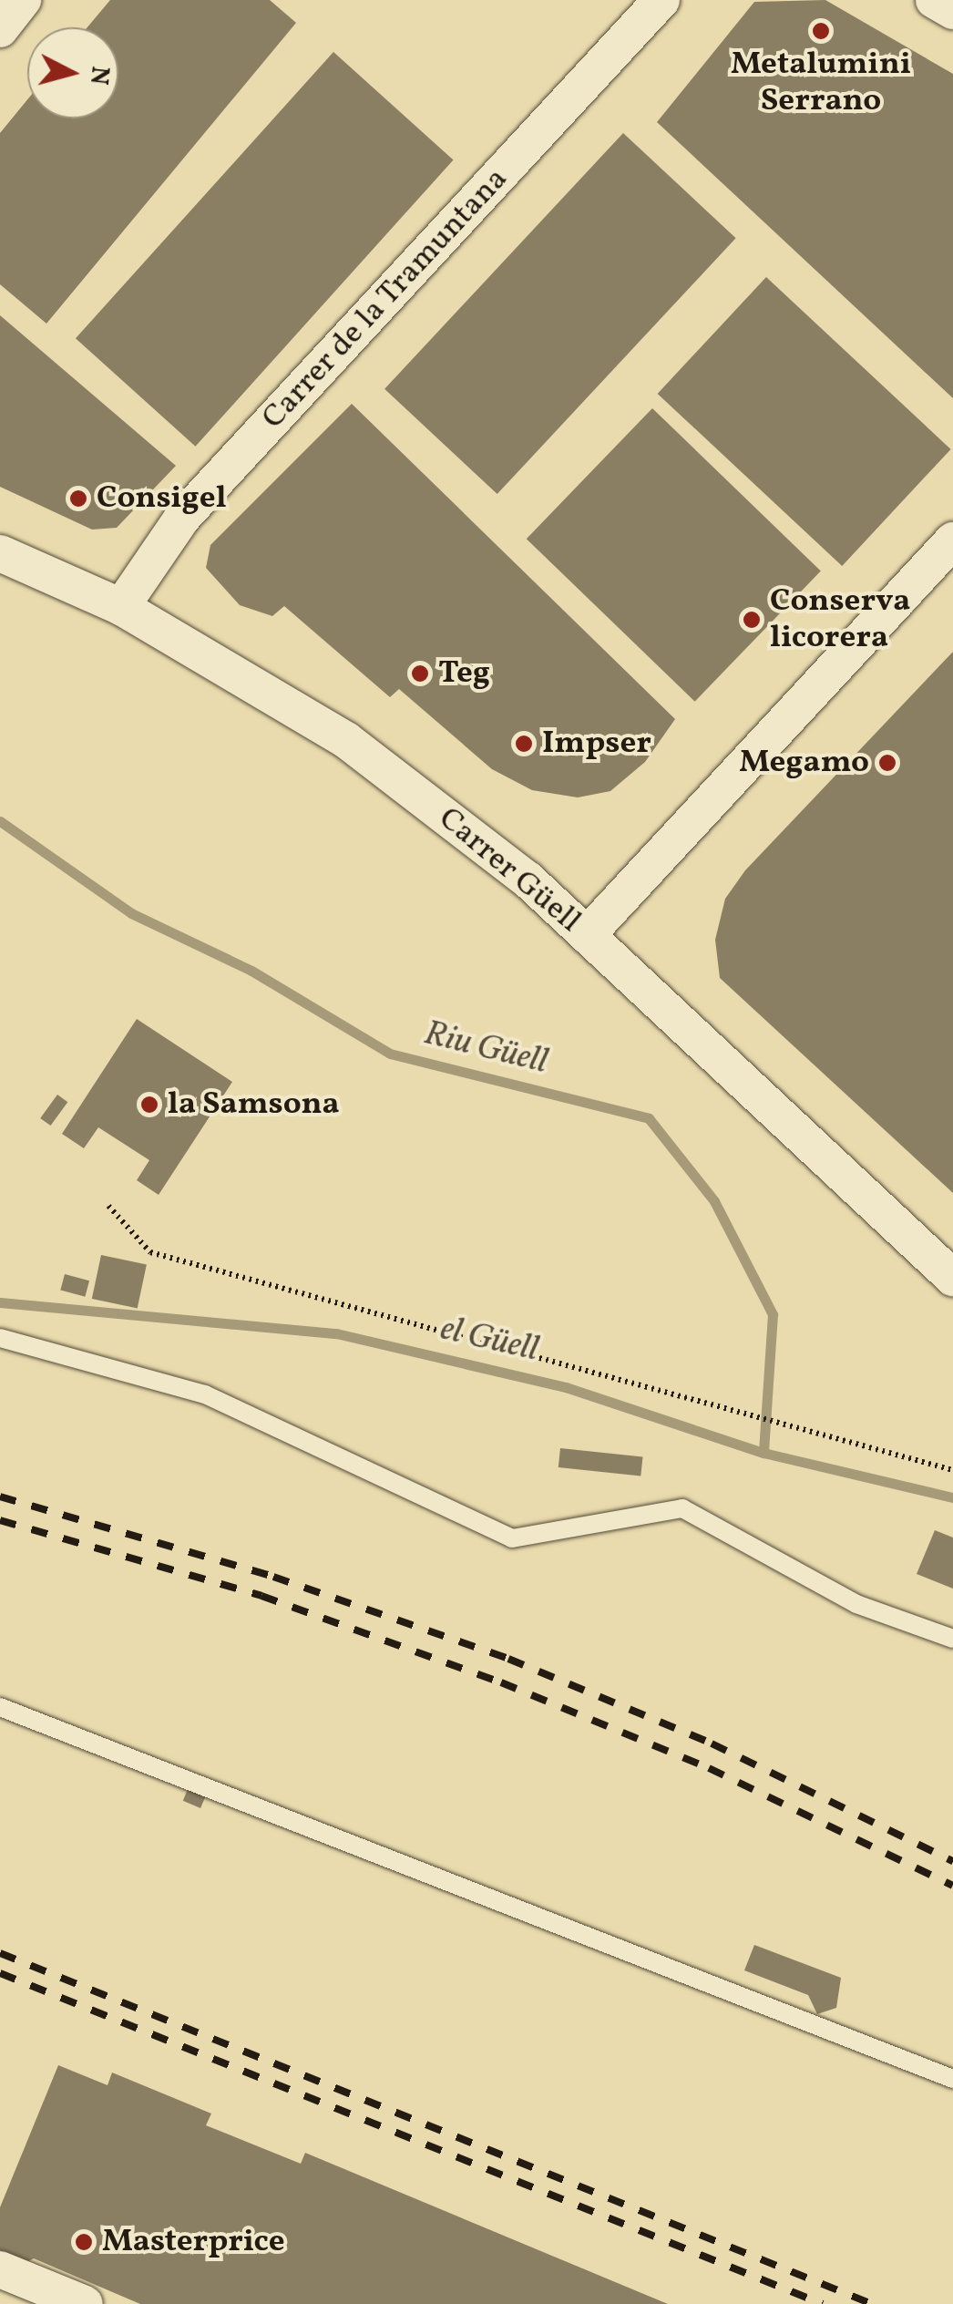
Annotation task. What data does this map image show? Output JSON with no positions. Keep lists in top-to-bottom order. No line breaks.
{"streets":{"street":["Carrer de la Tramuntana","Carrer Güell"]},"crossings":[["Carrer de la Tramuntana","Carrer Güell"]],"water":["Riu Güell","el Güell"],"places":["Metalumini Serrano","Consigel","Conserva licorera","Teg","Impser","Megamo","la Samsona","Masterprice"],"north":"right"}
